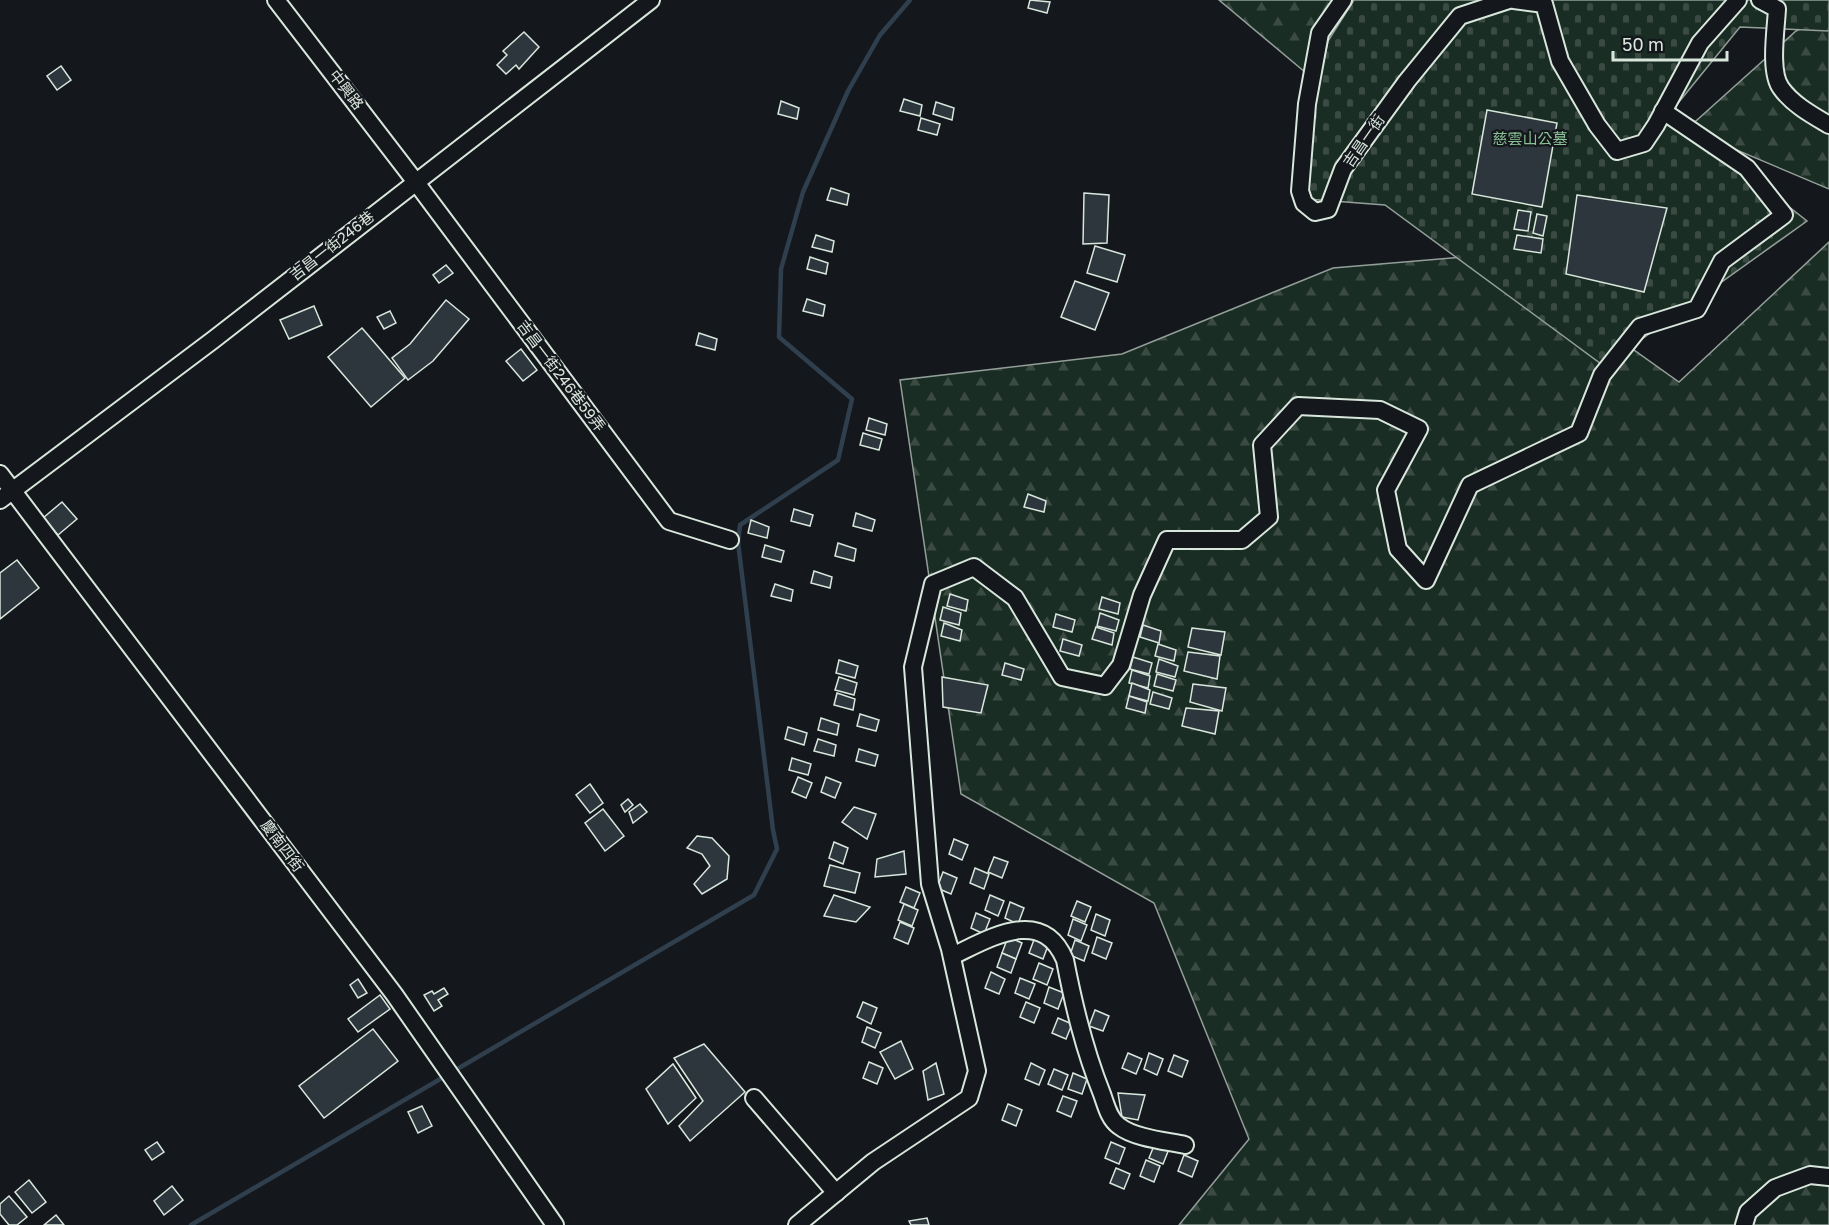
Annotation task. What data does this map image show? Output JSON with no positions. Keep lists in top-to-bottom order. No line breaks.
{"streets":{"street":["中興路","吉昌一街","吉昌一街246巷","吉昌一街246巷59弄","慶南四街"]},"crossings":[["中興路","吉昌一街246巷"],["中興路","吉昌一街246巷59弄"],["吉昌一街246巷","吉昌一街246巷59弄"],["吉昌一街246巷","慶南四街"]],"parks":["慈雲山公墓"],"scale_bar":"50 m"}
